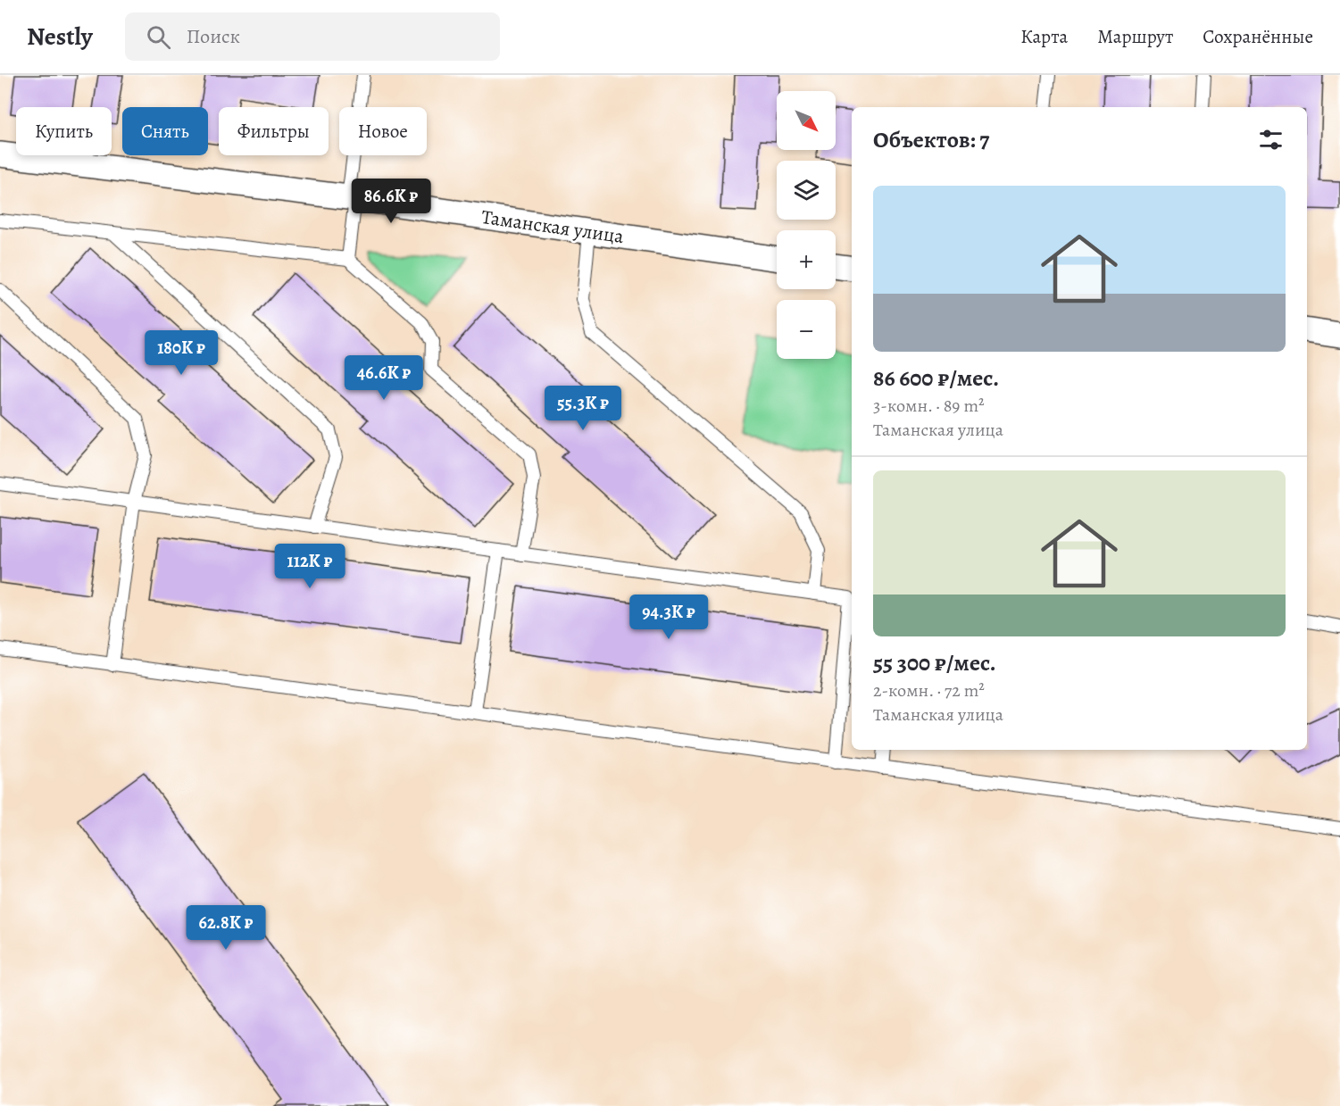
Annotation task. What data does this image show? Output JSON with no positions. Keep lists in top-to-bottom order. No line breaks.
{"streets":{"street":["Таманская улица"]},"north":"bottom right","page":{"header":"Nestly","search":"Поиск","nav":["Карта","Маршрут","Сохранённые"],"map_buttons":["+","−"],"chip":["Купить","Снять","Фильтры","Новое"],"heading":"Объектов: 7","list":[{"name":"86 600 ₽/мес.","note":"3-комн. · 89 m² · Таманская улица"},{"name":"55 300 ₽/мес.","note":"2-комн. · 72 m² · Таманская улица"}],"price":["86.6K ₽","180K ₽","46.6K ₽","55.3K ₽","112K ₽","94.3K ₽","62.8K ₽"]}}
